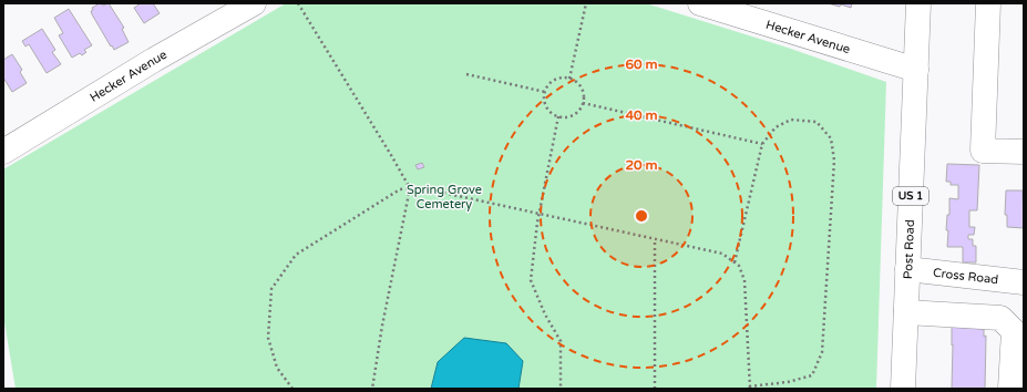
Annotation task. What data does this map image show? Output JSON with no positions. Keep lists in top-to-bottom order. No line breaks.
{"streets":{"street":["Hecker Avenue","US 1","Post Road","Cross Road"]},"crossings":[["Hecker Avenue","Post Road"],["Post Road","Cross Road"]],"parks":["Spring Grove Cemetery"],"rings":["60 m","40 m","20 m"]}
